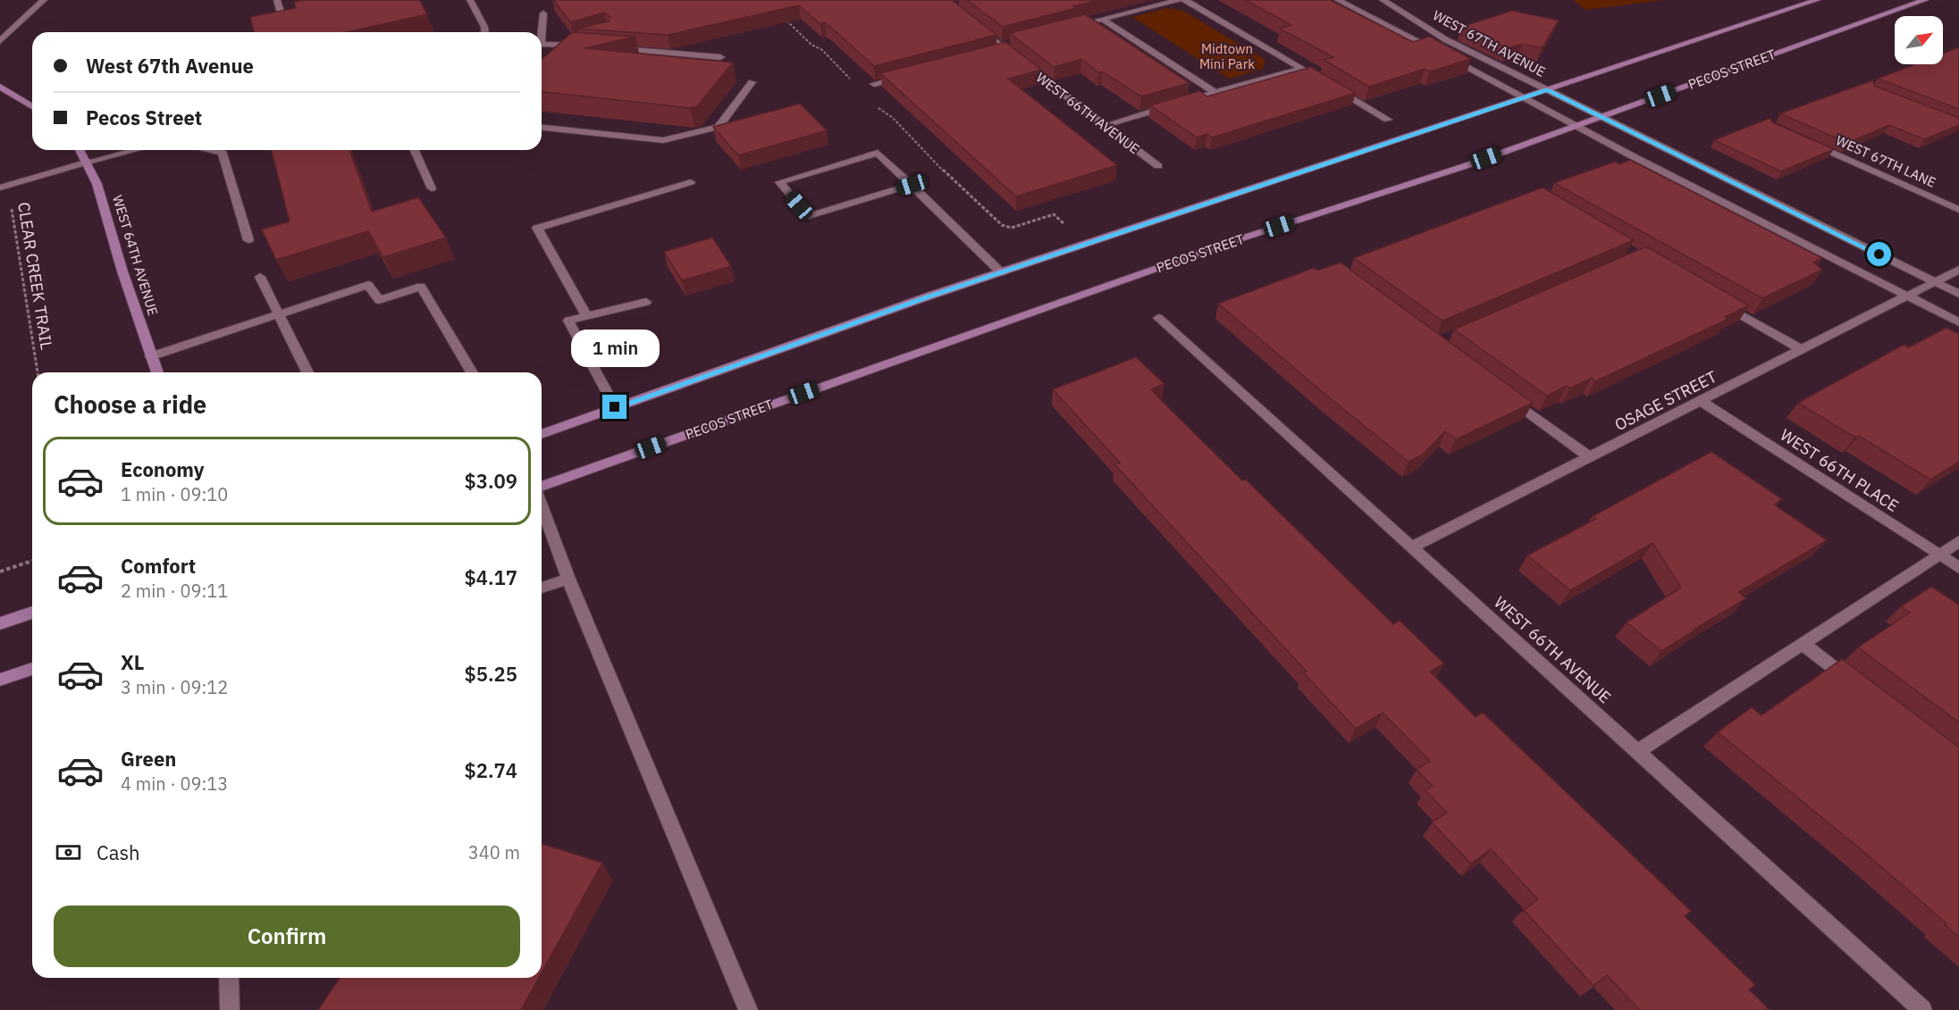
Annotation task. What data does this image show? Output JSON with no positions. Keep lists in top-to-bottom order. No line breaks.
{"streets":{"main road":["PECOS STREET","WEST 64TH AVENUE"],"street":["WEST 67TH AVENUE","WEST 66TH AVENUE","WEST 67TH LANE","OSAGE STREET","WEST 66TH PLACE"],"path":["CLEAR CREEK TRAIL"]},"crossings":[["WEST 67TH AVENUE","PECOS STREET"],["WEST 67TH AVENUE","OSAGE STREET"],["WEST 66TH AVENUE","OSAGE STREET"],["OSAGE STREET","WEST 66TH PLACE"]],"parks":["Midtown Mini Park"],"north":"top right","page":{"banner":["West 67th Avenue","Pecos Street"],"bubble":"1 min","heading":"Choose a ride","list":[{"name":"Economy","note":"1 min · 09:10","value":"$3.09"},{"name":"Comfort","note":"2 min · 09:11","value":"$4.17"},{"name":"XL","note":"3 min · 09:12","value":"$5.25"},{"name":"Green","note":"4 min · 09:13","value":"$2.74"}],"pay":["Cash","340 m"],"buttons":"Confirm"}}
